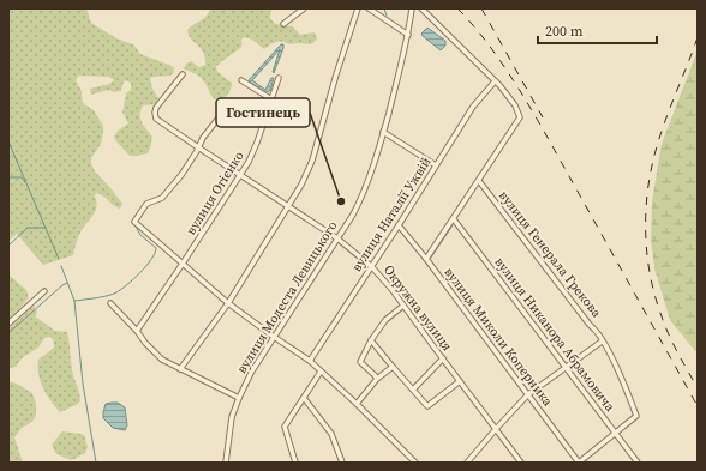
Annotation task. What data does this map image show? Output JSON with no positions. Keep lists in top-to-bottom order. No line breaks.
{"streets":{"street":["вулиця Огієнко","вулиця Наталії Ужвій","вулиця Генерала Грекова","вулиця Модеста Левицького","Окружна вулиця","вулиця Никанора Абрамовича","вулиця Миколи Коперника"]},"crossings":[["вулиця Огієнко","Окружна вулиця"],["вулиця Наталії Ужвій","Окружна вулиця"],["вулиця Наталії Ужвій","вулиця Миколи Коперника"],["вулиця Генерала Грекова","вулиця Никанора Абрамовича"],["вулиця Модеста Левицького","Окружна вулиця"]],"places":["Гостинець"],"scale_bar":"200 m"}
